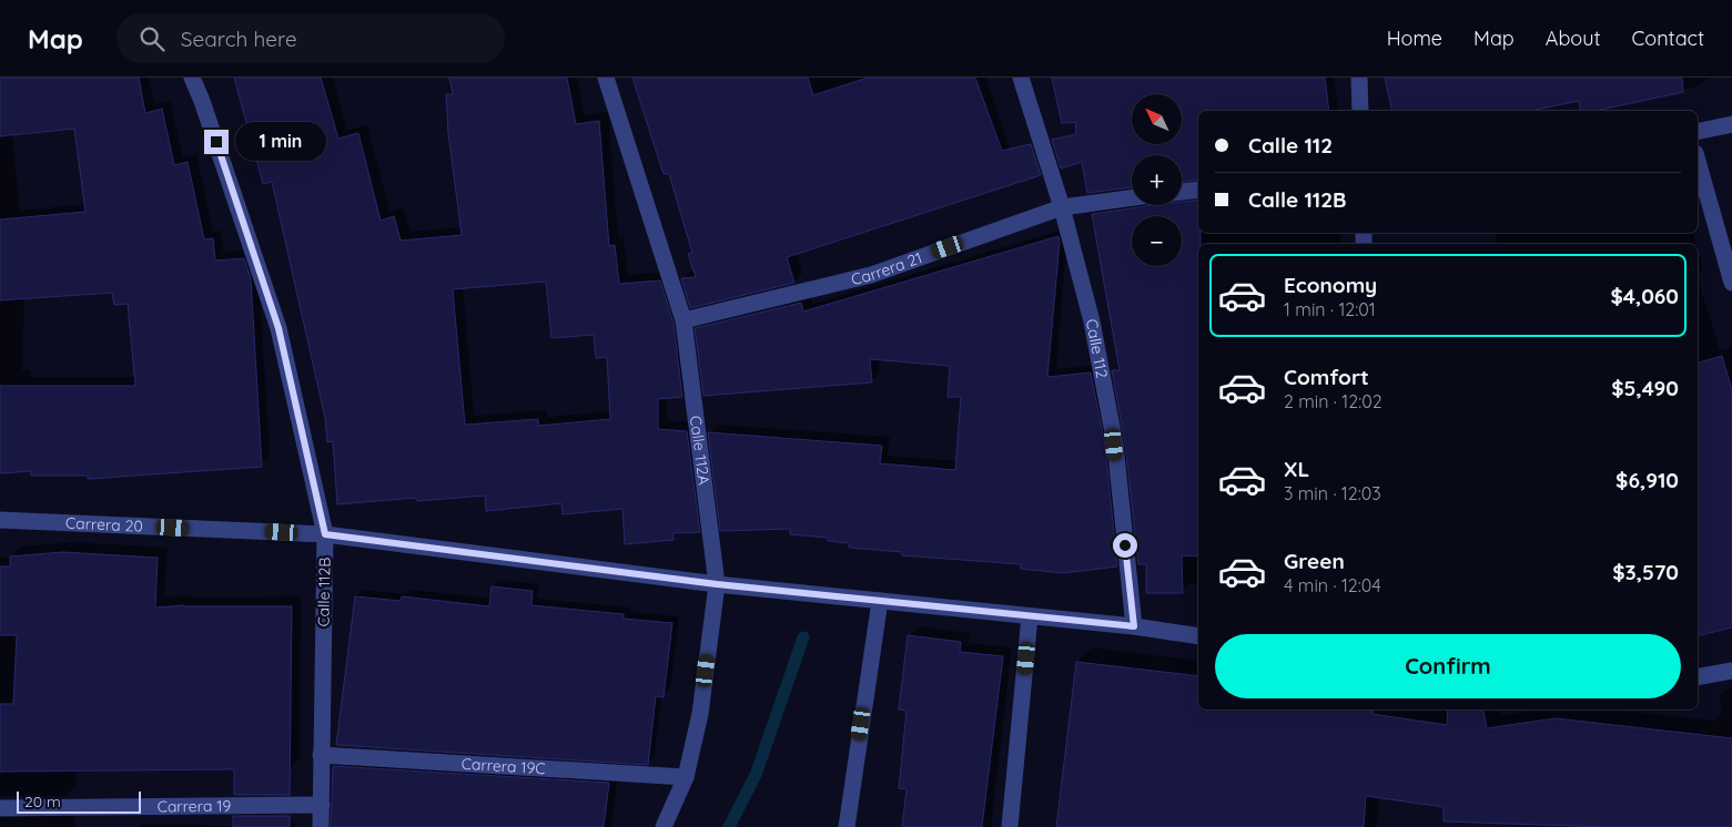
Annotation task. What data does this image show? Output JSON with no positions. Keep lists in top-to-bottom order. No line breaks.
{"streets":{"street":["Carrera 21","Calle 112","Calle 112A","Carrera 20","Calle 112B","Carrera 19C","Carrera 19"]},"crossings":[["Carrera 21","Calle 112"],["Carrera 21","Calle 112A"],["Calle 112","Carrera 20"],["Calle 112A","Carrera 20"],["Calle 112A","Carrera 19C"],["Carrera 20","Calle 112B"],["Calle 112B","Carrera 19C"],["Calle 112B","Carrera 19"]],"scale_bar":"20 m","north":"top left","page":{"header":"Map","search":"Search here","nav":["Home","Map","About","Contact"],"map_buttons":["+","−"],"banner":["Calle 112","Calle 112B"],"bubble":"1 min","list":[{"name":"Economy","note":"1 min · 12:01","value":"$4,060"},{"name":"Comfort","note":"2 min · 12:02","value":"$5,490"},{"name":"XL","note":"3 min · 12:03","value":"$6,910"},{"name":"Green","note":"4 min · 12:04","value":"$3,570"}],"buttons":"Confirm","scale":"20 m"}}
